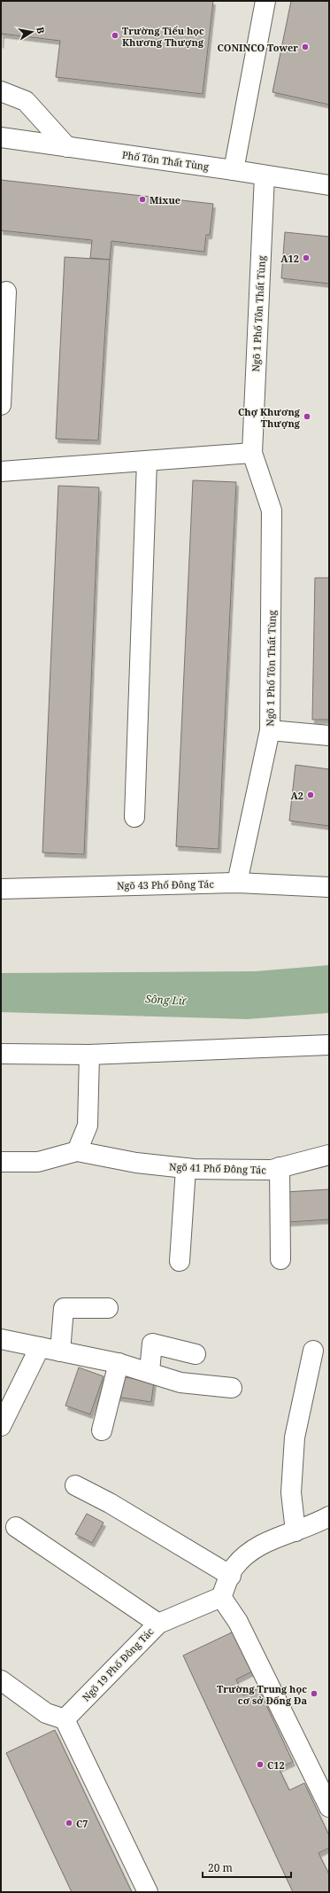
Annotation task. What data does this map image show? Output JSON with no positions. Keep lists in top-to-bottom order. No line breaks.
{"streets":{"main road":["Phố Tôn Thất Tùng","Ngõ 1 Phố Tôn Thất Tùng","Ngõ 43 Phố Đông Tác","Ngõ 41 Phố Đông Tác","Ngõ 19 Phố Đông Tác"]},"crossings":[["Phố Tôn Thất Tùng","Ngõ 1 Phố Tôn Thất Tùng"],["Ngõ 1 Phố Tôn Thất Tùng","Ngõ 43 Phố Đông Tác"]],"water":["Sông Lừ"],"places":["Trường Tiểu học Khương Thượng","CONINCO Tower","Mixue","A12","Chợ Khương Thượng","A2","Trường Trung học cơ sở Đống Đa","C12","C7"],"scale_bar":"20 m","north":"right"}
